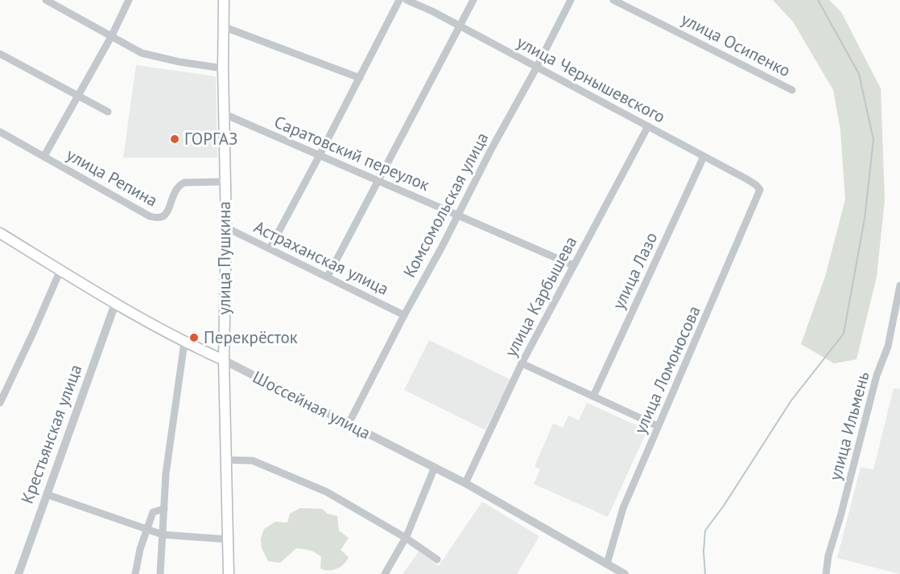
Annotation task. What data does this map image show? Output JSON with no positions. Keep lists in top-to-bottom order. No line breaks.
{"streets":{"main road":["улица Пушкина","Шоссейная улица"],"street":["улица Осипенко","улица Чернышевского","Саратовский переулок","улица Репина","Комсомольская улица","Астраханская улица","улица Лазо","улица Карбышева","улица Ломоносова","улица Ильмень","Крестьянская улица"]},"crossings":[["улица Чернышевского","Комсомольская улица"],["улица Чернышевского","улица Лазо"],["улица Чернышевского","улица Карбышева"],["улица Чернышевского","улица Ломоносова"],["Саратовский переулок","Комсомольская улица"],["Саратовский переулок","улица Пушкина"],["Саратовский переулок","улица Карбышева"],["улица Репина","улица Пушкина"],["Комсомольская улица","Астраханская улица"],["Комсомольская улица","Шоссейная улица"],["улица Пушкина","Астраханская улица"],["улица Пушкина","Шоссейная улица"],["улица Карбышева","Шоссейная улица"],["улица Ломоносова","Шоссейная улица"],["Шоссейная улица","Крестьянская улица"]],"places":["ГОРГАЗ","Перекрёсток"]}
